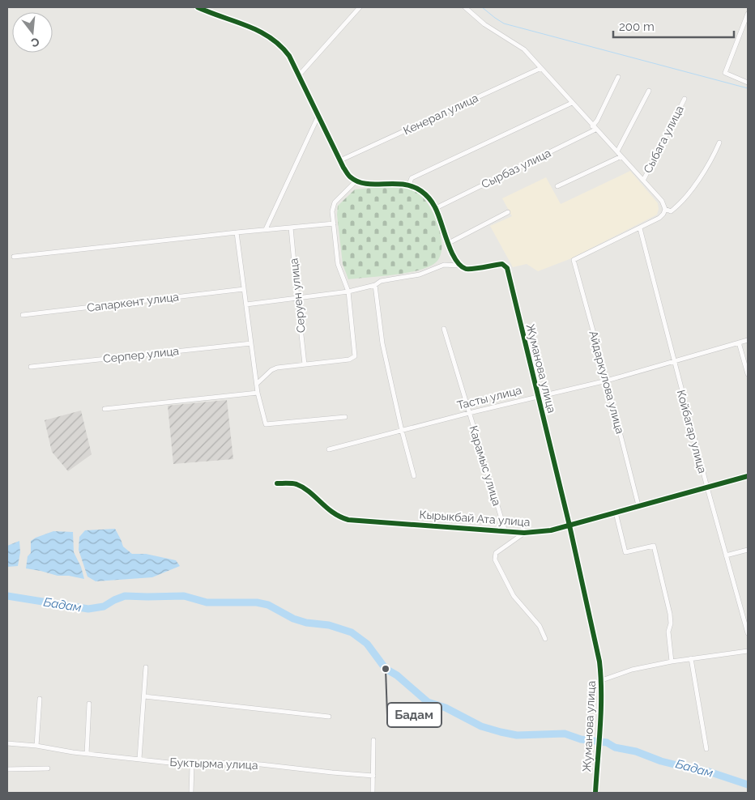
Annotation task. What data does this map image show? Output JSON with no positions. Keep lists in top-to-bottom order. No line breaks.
{"streets":{"street":["Кенерал улица","Сыбага улица","Сырбаз улица","Серуен улица","Сапаркент улица","Серпер улица","Жуманова улица","Айдаркулова улица","Тасты улица","Койбагар улица","Карамыс улица","Кырыкбай Ата улица","Буктырма улица"]},"crossings":[["Жуманова улица","Тасты улица"],["Жуманова улица","Кырыкбай Ата улица"],["Айдаркулова улица","Тасты улица"],["Айдаркулова улица","Койбагар улица"],["Айдаркулова улица","Кырыкбай Ата улица"],["Тасты улица","Койбагар улица"],["Тасты улица","Карамыс улица"],["Койбагар улица","Кырыкбай Ата улица"],["Карамыс улица","Кырыкбай Ата улица"]],"water":["Бадам"],"places":["Бадам"],"scale_bar":"200 m","north":"bottom"}
